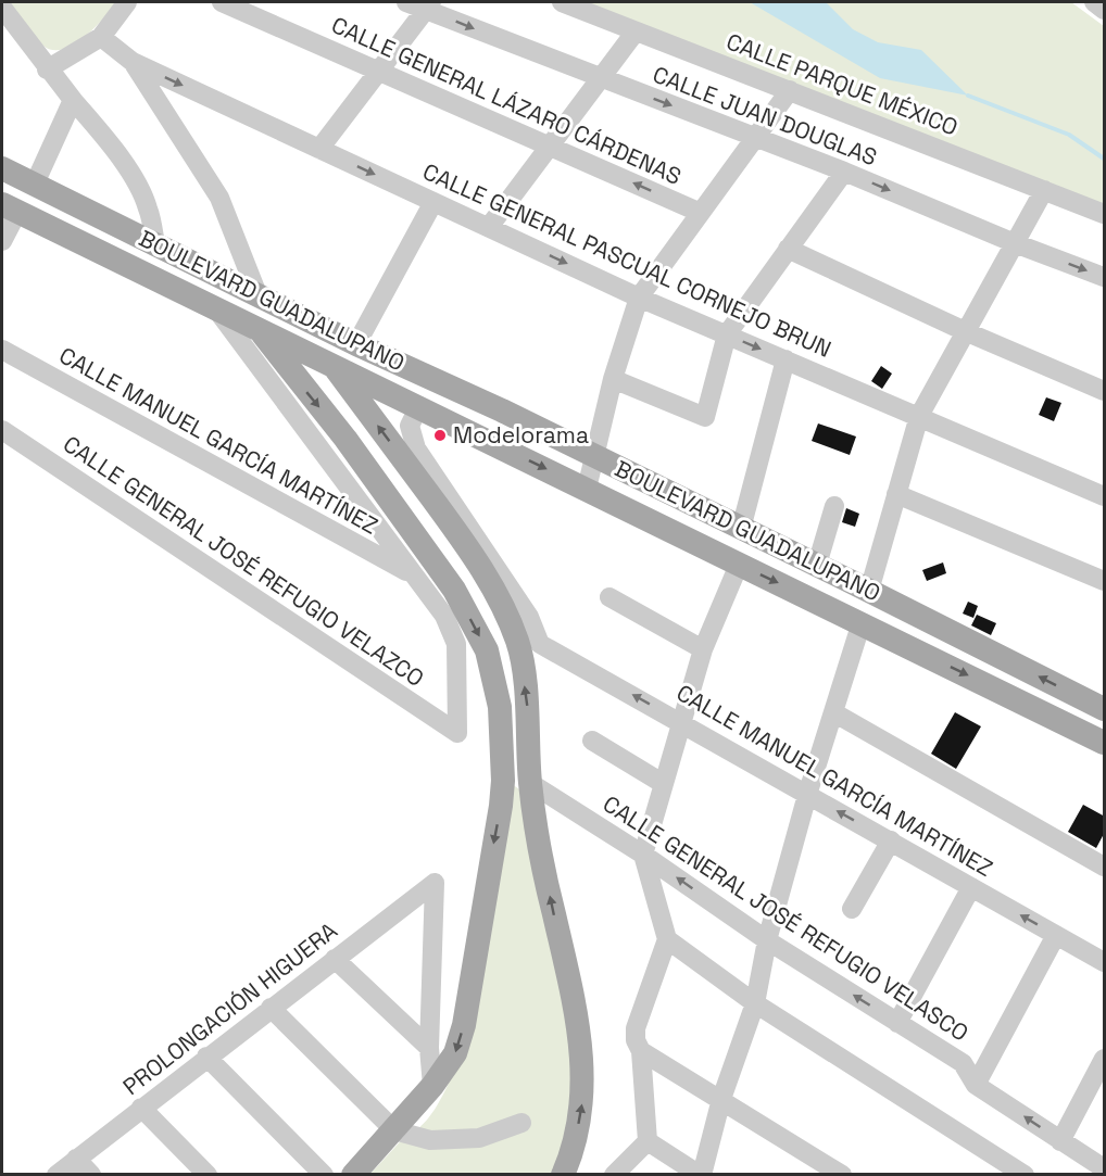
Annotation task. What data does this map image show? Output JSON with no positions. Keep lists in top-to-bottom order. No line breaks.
{"streets":{"main road":["BOULEVARD GUADALUPANO"],"street":["CALLE PARQUE MÉXICO","CALLE GENERAL LÁZARO CÁRDENAS","CALLE JUAN DOUGLAS","CALLE GENERAL PASCUAL CORNEJO BRUN","CALLE MANUEL GARCÍA MARTÍNEZ","CALLE GENERAL JOSÉ REFUGIO VELAZCO","CALLE GENERAL JOSÉ REFUGIO VELASCO","PROLONGACIÓN HIGUERA"]},"crossings":[["CALLE GENERAL PASCUAL CORNEJO BRUN","BOULEVARD GUADALUPANO"]],"one_way":["CALLE GENERAL PASCUAL CORNEJO BRUN"],"places":["Modelorama"]}
